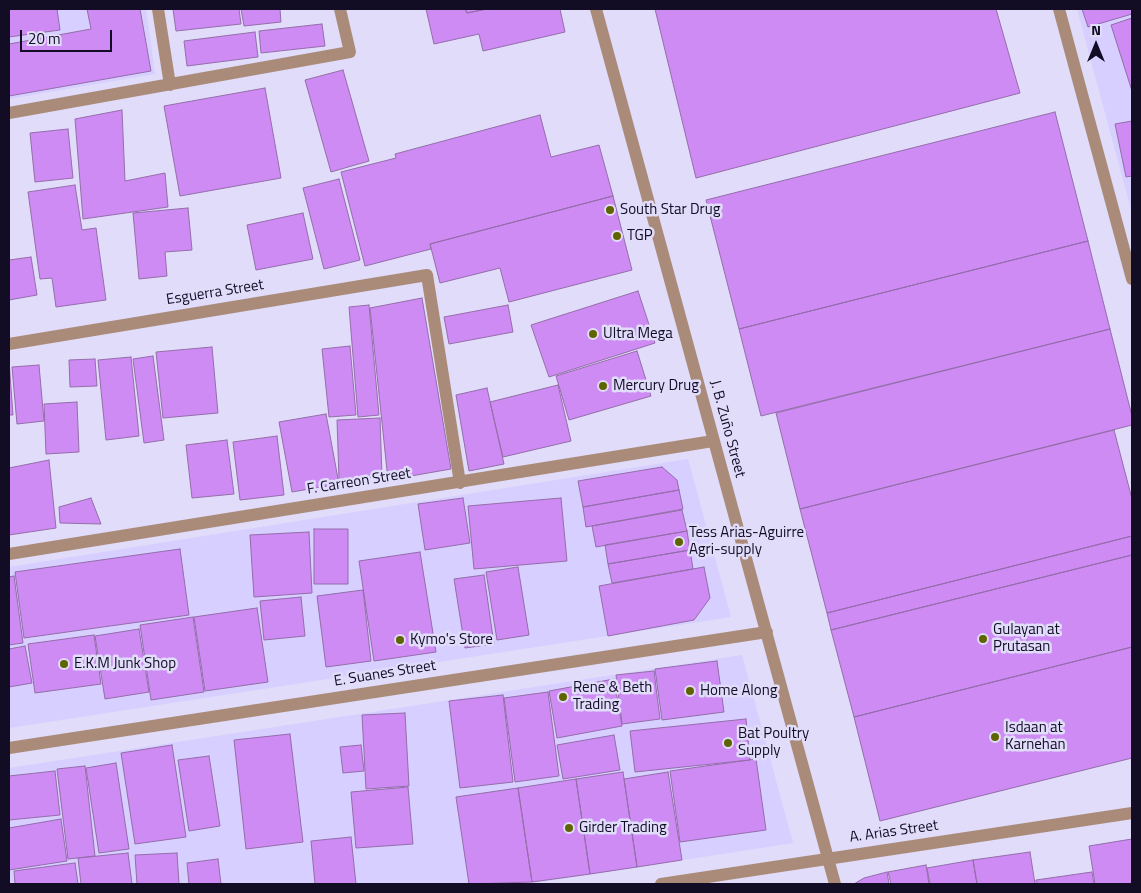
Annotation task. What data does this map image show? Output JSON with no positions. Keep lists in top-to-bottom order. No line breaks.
{"streets":{"street":["Esguerra Street","J. B. Zuño Street","F. Carreon Street","E. Suanes Street","A. Arias Street"]},"crossings":[["Esguerra Street","F. Carreon Street"],["J. B. Zuño Street","F. Carreon Street"],["J. B. Zuño Street","E. Suanes Street"],["J. B. Zuño Street","A. Arias Street"]],"places":["South Star Drug","TGP","Ultra Mega","Mercury Drug","Tess Arias-Aguirre Agri-supply","Gulayan at Prutasan","Kymo's Store","E.K.M Junk Shop","Home Along","Rene & Beth Trading","Isdaan at Karnehan","Bat Poultry Supply","Girder Trading"],"scale_bar":"20 m","north":"top"}
